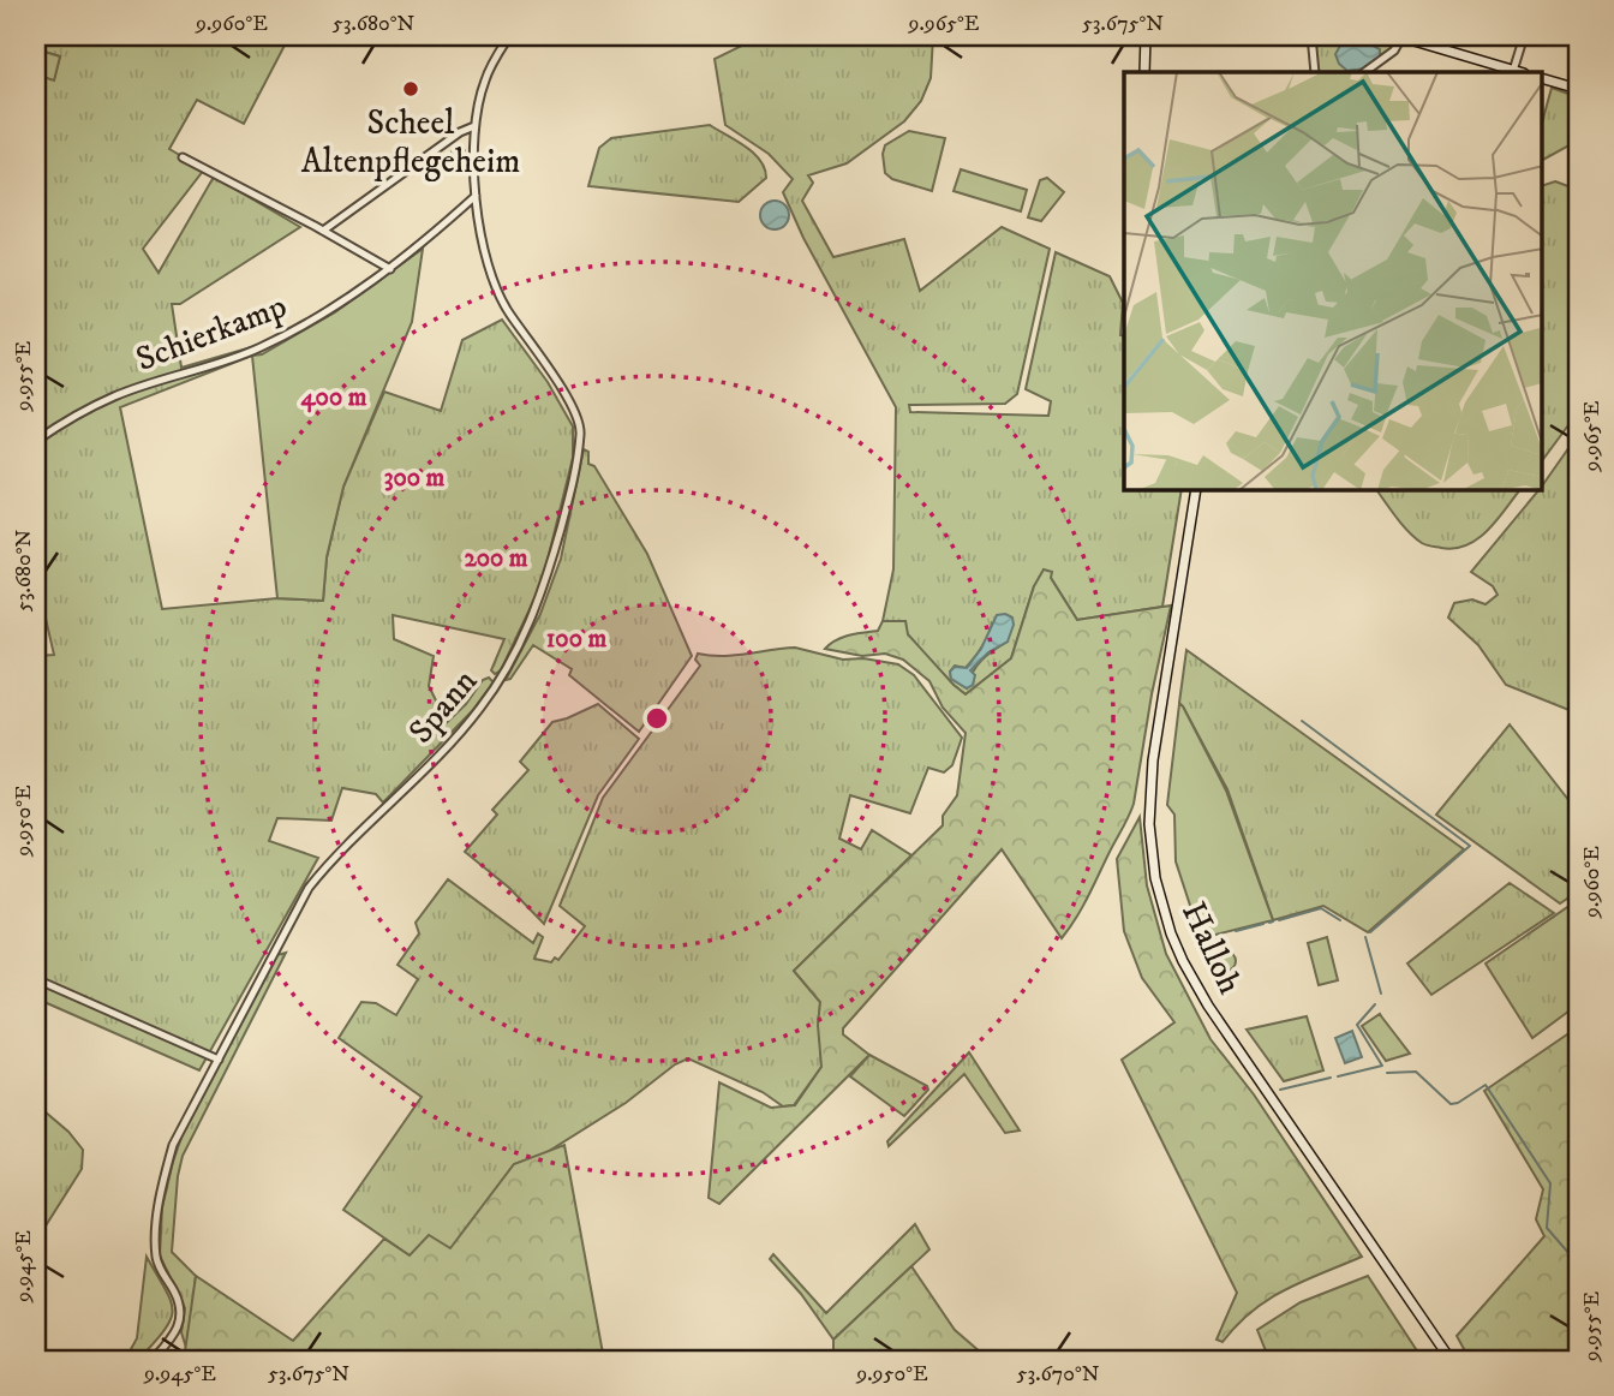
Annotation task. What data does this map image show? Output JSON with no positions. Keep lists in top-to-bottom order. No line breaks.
{"streets":{"main road":["Halloh"],"street":["Schierkamp","Spann"]},"crossings":[["Schierkamp","Spann"]],"places":["Scheel Altenpflegeheim"],"coordinates":["9.960°E","53.680°N","9.965°E","53.675°N","9.955°E","9.950°E","9.945°E","53.670°N"],"rings":["400 m","300 m","200 m","100 m"]}
